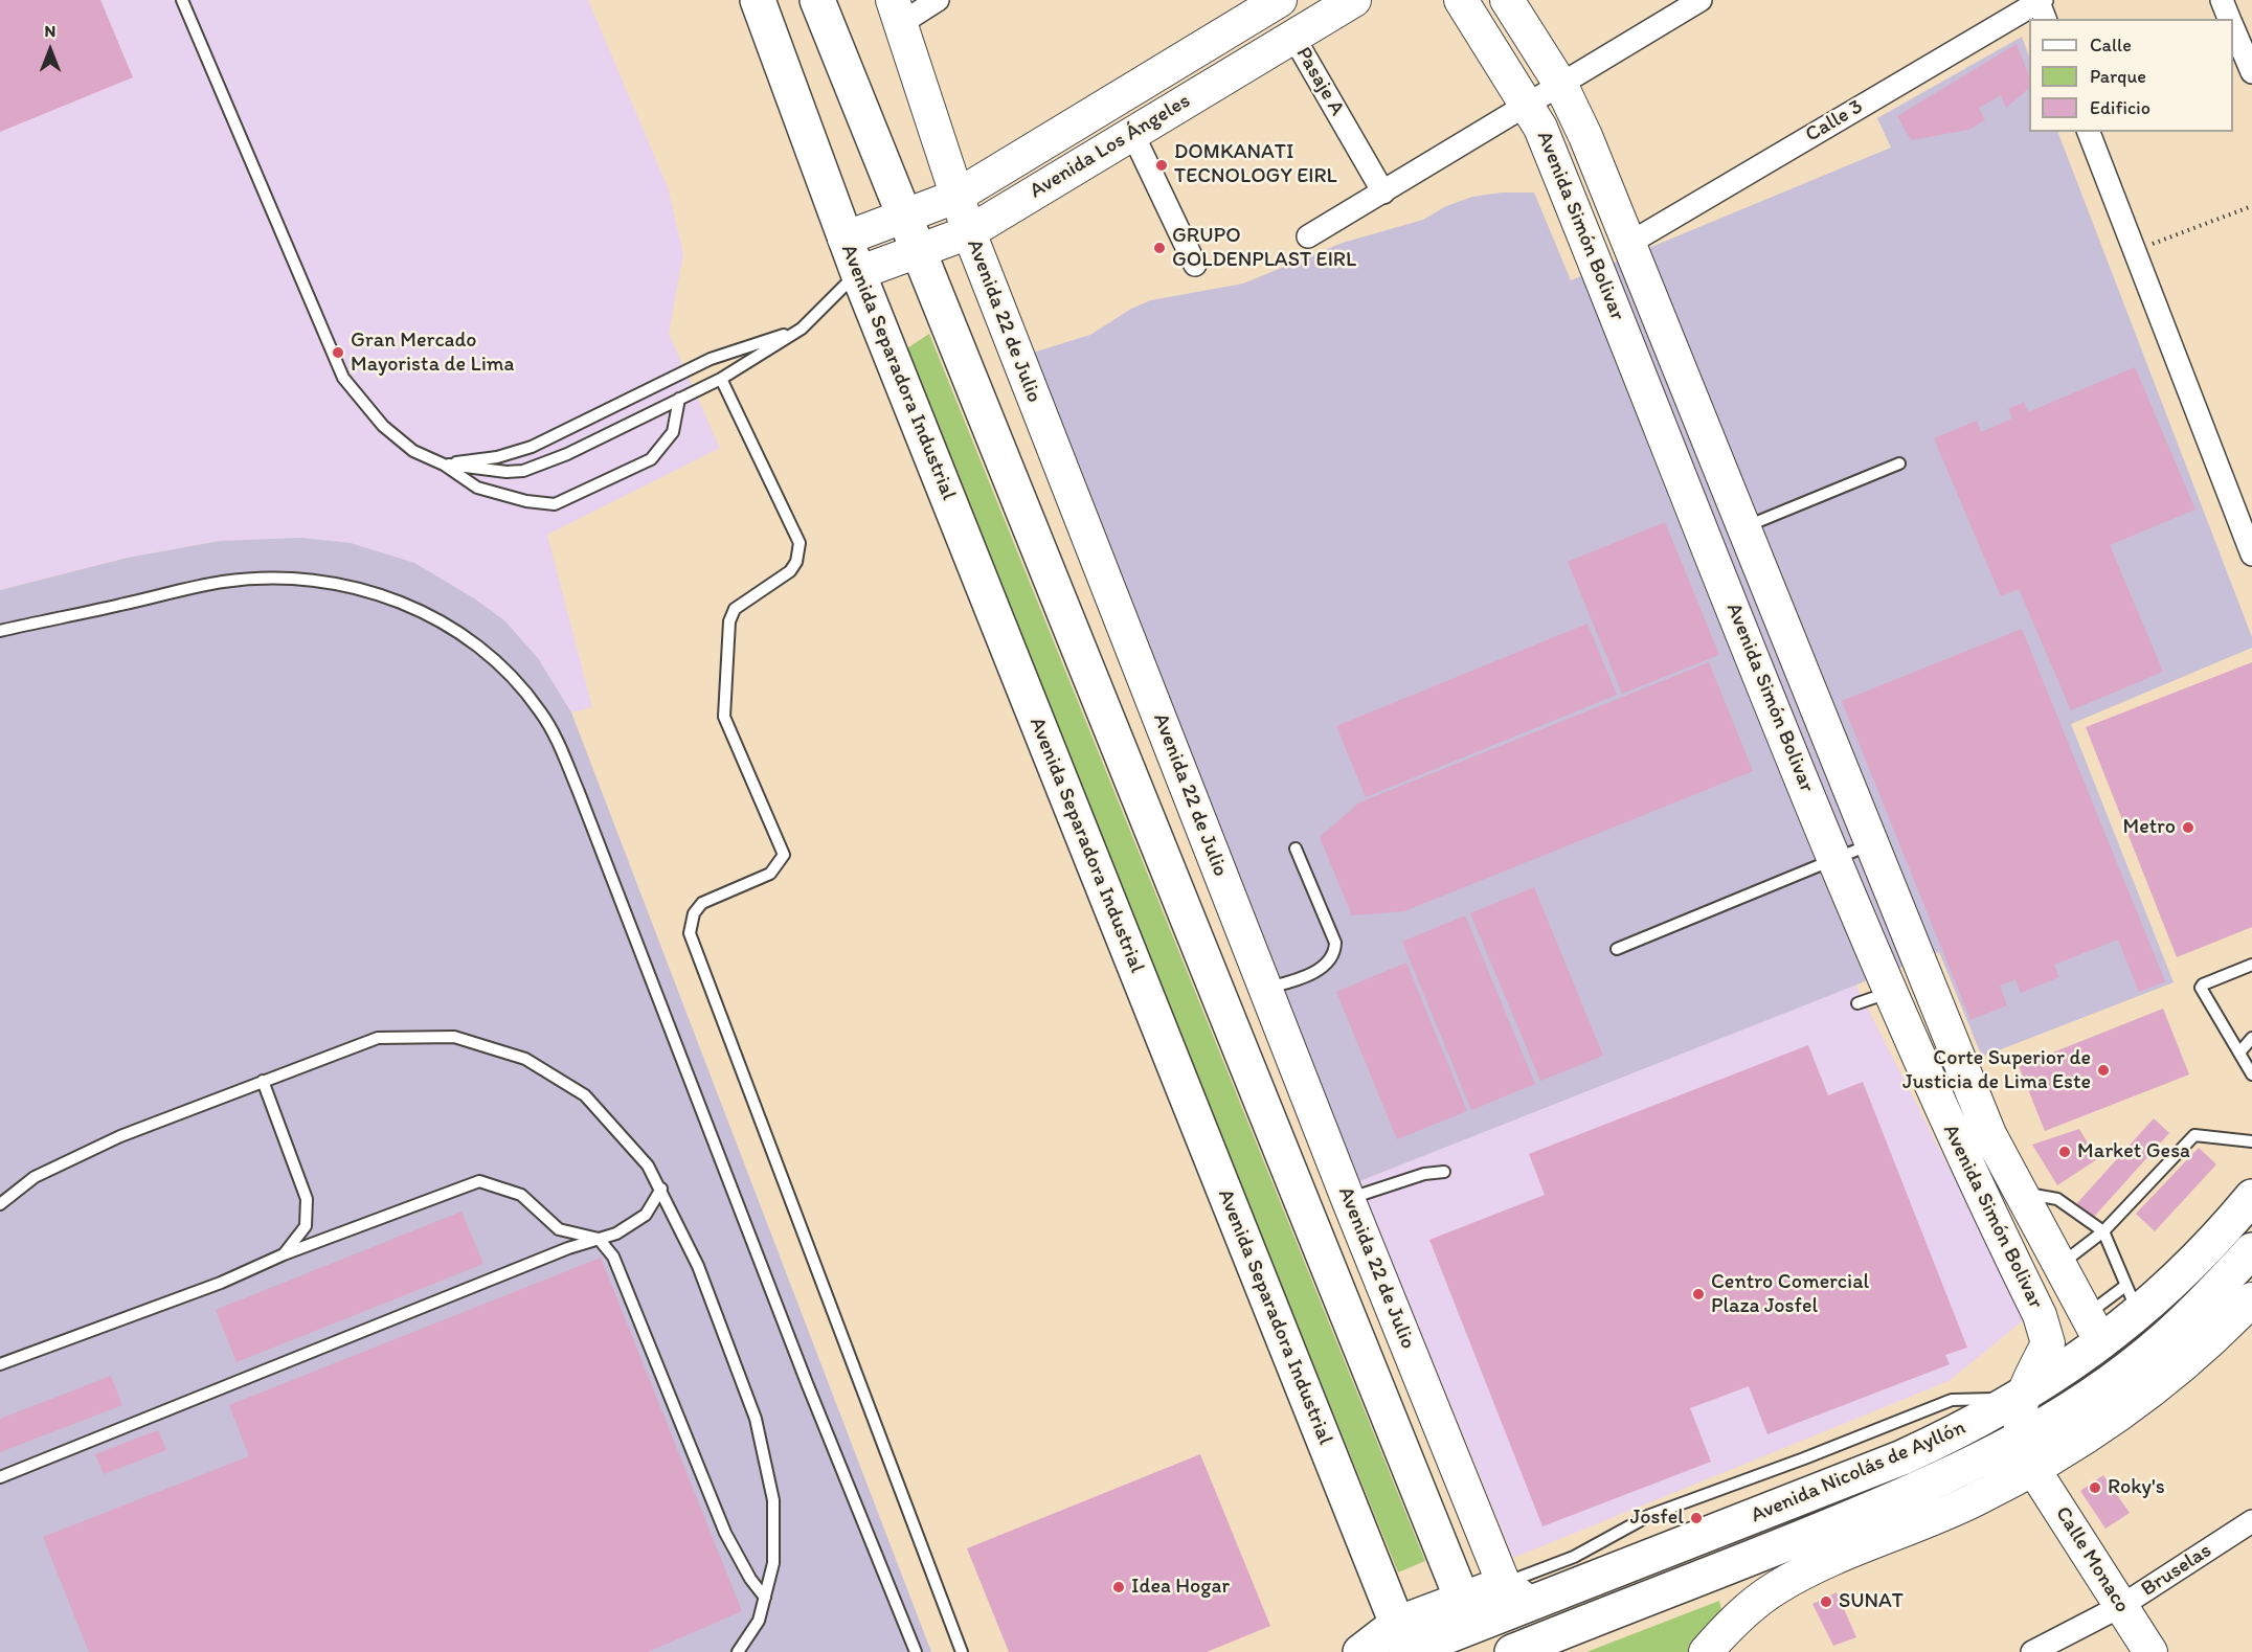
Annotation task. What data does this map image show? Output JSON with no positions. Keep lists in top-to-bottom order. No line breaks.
{"streets":{"main road":["Avenida Separadora Industrial","Avenida Nicolás de Ayllón"],"street":["Pasaje A","Calle 3","Avenida Los Ángeles","Avenida Simón Bolivar","Avenida 22 de Julio","Calle Monaco","Bruselas"]},"crossings":[["Pasaje A","Avenida Los Ángeles"],["Calle 3","Avenida Simón Bolivar"],["Avenida Los Ángeles","Avenida 22 de Julio"],["Avenida Los Ángeles","Avenida Separadora Industrial"],["Avenida Simón Bolivar","Avenida Nicolás de Ayllón"],["Avenida 22 de Julio","Avenida Nicolás de Ayllón"],["Avenida Separadora Industrial","Avenida Nicolás de Ayllón"],["Avenida Nicolás de Ayllón","Calle Monaco"],["Calle Monaco","Bruselas"]],"places":["DOMKANATI TECNOLOGY EIRL","GRUPO GOLDENPLAST EIRL","Gran Mercado Mayorista de Lima","Metro","Corte Superior de Justicia de Lima Este","Market Gesa","Centro Comercial Plaza Josfel","Roky's","Josfel","Idea Hogar","SUNAT"],"legend":["Calle","Parque","Edificio"],"north":"top"}
